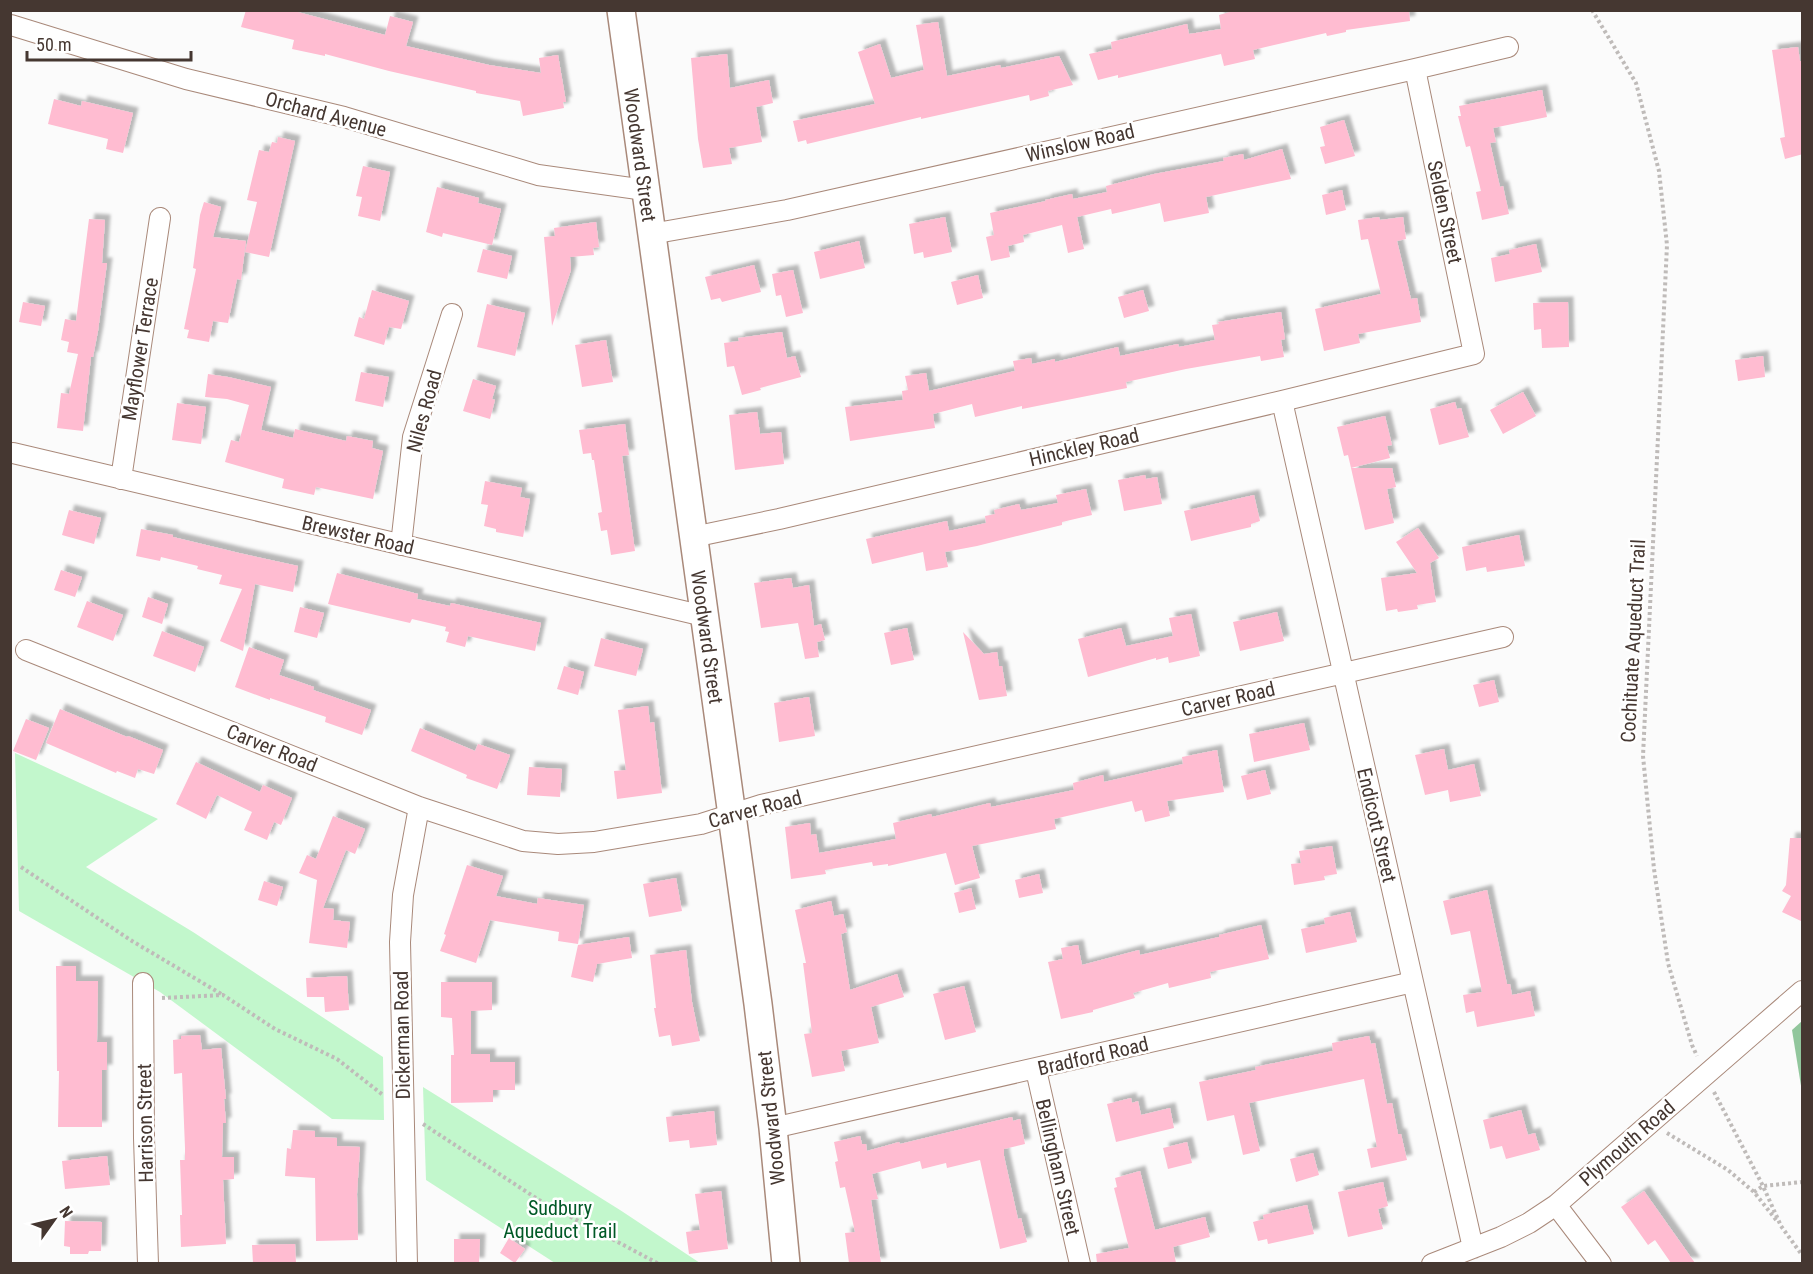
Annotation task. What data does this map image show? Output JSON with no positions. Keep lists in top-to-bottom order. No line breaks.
{"streets":{"street":["Orchard Avenue","Winslow Road","Woodward Street","Selden Street","Mayflower Terrace","Niles Road","Hinckley Road","Brewster Road","Carver Road","Endicott Street","Dickerman Road","Bradford Road","Harrison Street","Plymouth Road","Bellingham Street"],"path":["Cochituate Aqueduct Trail"]},"crossings":[["Orchard Avenue","Woodward Street"],["Winslow Road","Woodward Street"],["Winslow Road","Selden Street"],["Woodward Street","Hinckley Road"],["Woodward Street","Brewster Road"],["Woodward Street","Carver Road"],["Woodward Street","Bradford Road"],["Selden Street","Hinckley Road"],["Mayflower Terrace","Brewster Road"],["Niles Road","Brewster Road"],["Hinckley Road","Endicott Street"],["Cochituate Aqueduct Trail","Plymouth Road"],["Carver Road","Endicott Street"],["Carver Road","Dickerman Road"],["Endicott Street","Bradford Road"],["Endicott Street","Plymouth Road"],["Bradford Road","Bellingham Street"]],"parks":["Sudbury Aqueduct Trail"],"scale_bar":"50 m","north":"top right"}
